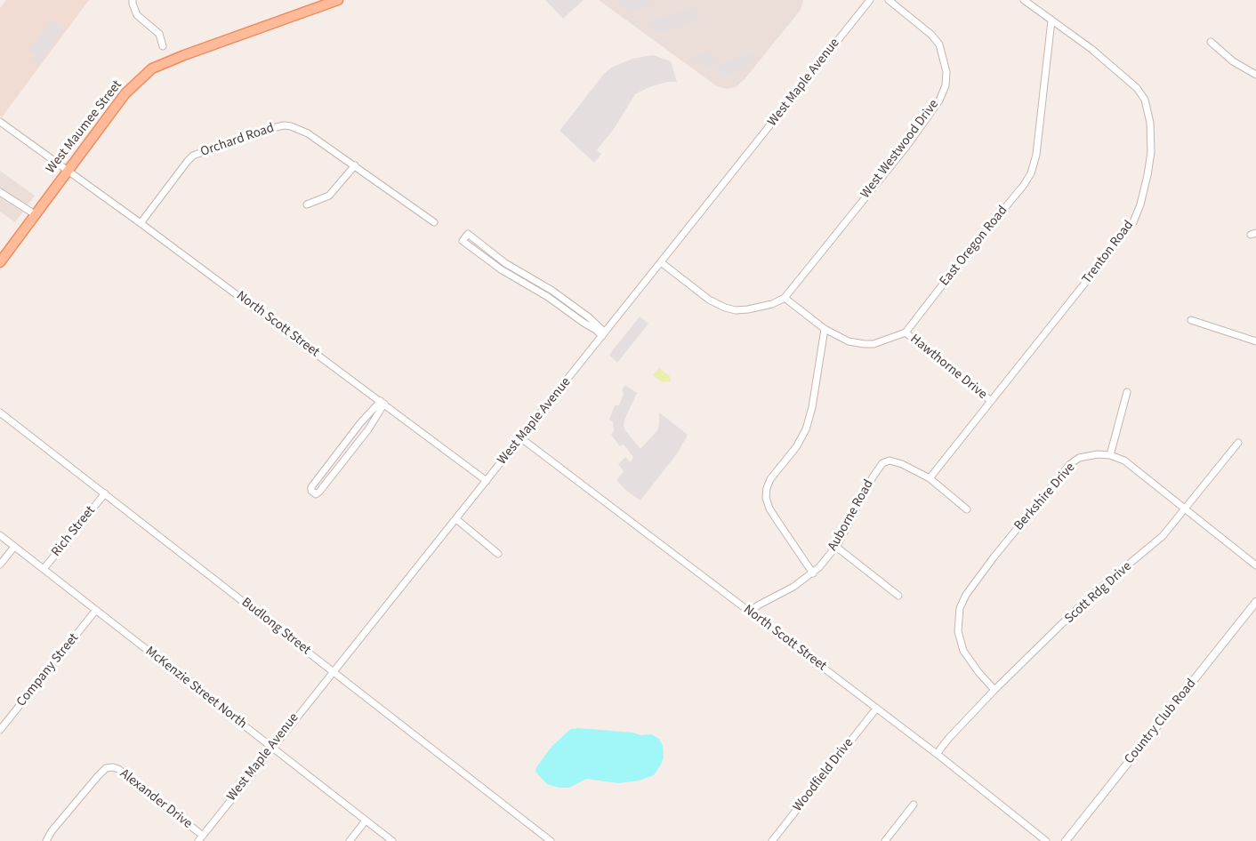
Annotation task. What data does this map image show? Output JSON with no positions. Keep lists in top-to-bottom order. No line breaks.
{"streets":{"main road":["West Maumee Street"],"street":["West Maple Avenue","Orchard Road","West Westwood Drive","East Oregon Road","Trenton Road","North Scott Street","Hawthorne Drive","Berkshire Drive","Auborne Road","Rich Street","Scott Rdg Drive","Budlong Street","Company Street","McKenzie Street North","Country Club Road","Woodfield Drive","Alexander Drive"]},"crossings":[["West Maple Avenue","North Scott Street"],["West Maple Avenue","Budlong Street"],["West Maple Avenue","McKenzie Street North"],["West Maple Avenue","Alexander Drive"],["West Maumee Street","North Scott Street"],["Orchard Road","North Scott Street"],["East Oregon Road","Trenton Road"],["East Oregon Road","Hawthorne Drive"],["Trenton Road","Hawthorne Drive"],["Trenton Road","Auborne Road"],["North Scott Street","Auborne Road"],["North Scott Street","Scott Rdg Drive"],["North Scott Street","Woodfield Drive"],["Berkshire Drive","Scott Rdg Drive"],["Rich Street","Budlong Street"],["Rich Street","McKenzie Street North"],["Company Street","McKenzie Street North"]]}
